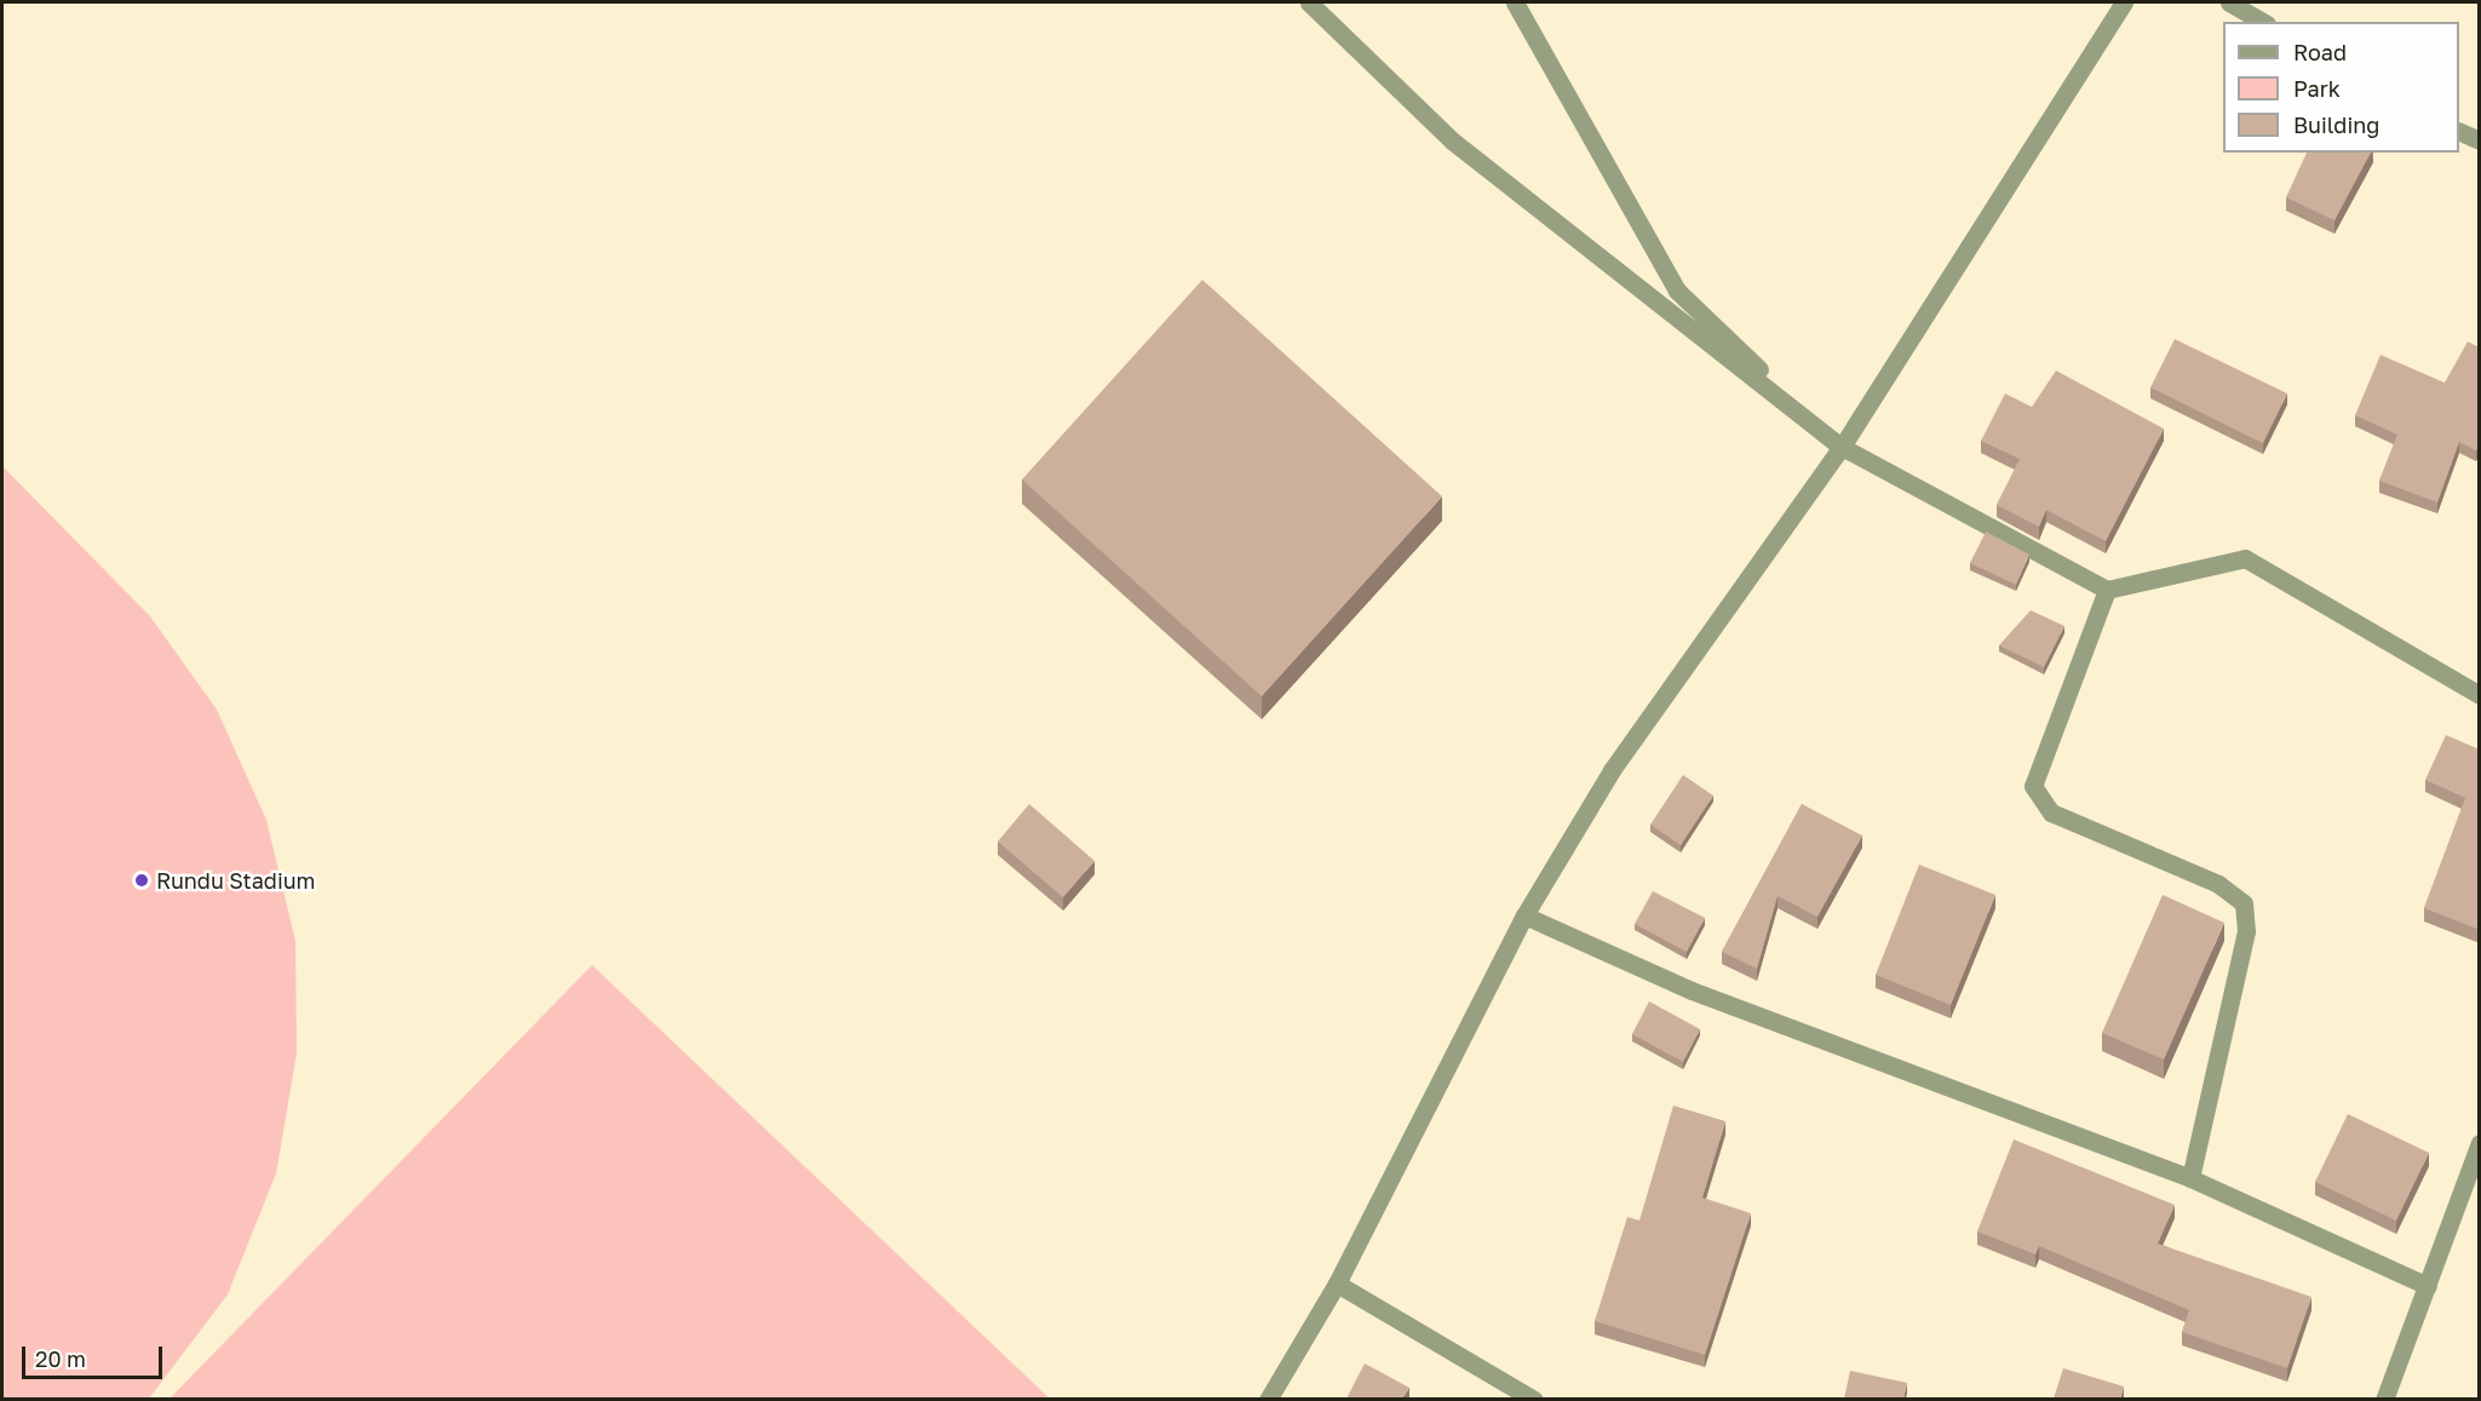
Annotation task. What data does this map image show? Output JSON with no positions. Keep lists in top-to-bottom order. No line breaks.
{"places":["Rundu Stadium"],"legend":["Road","Park","Building"],"scale_bar":"20 m"}
